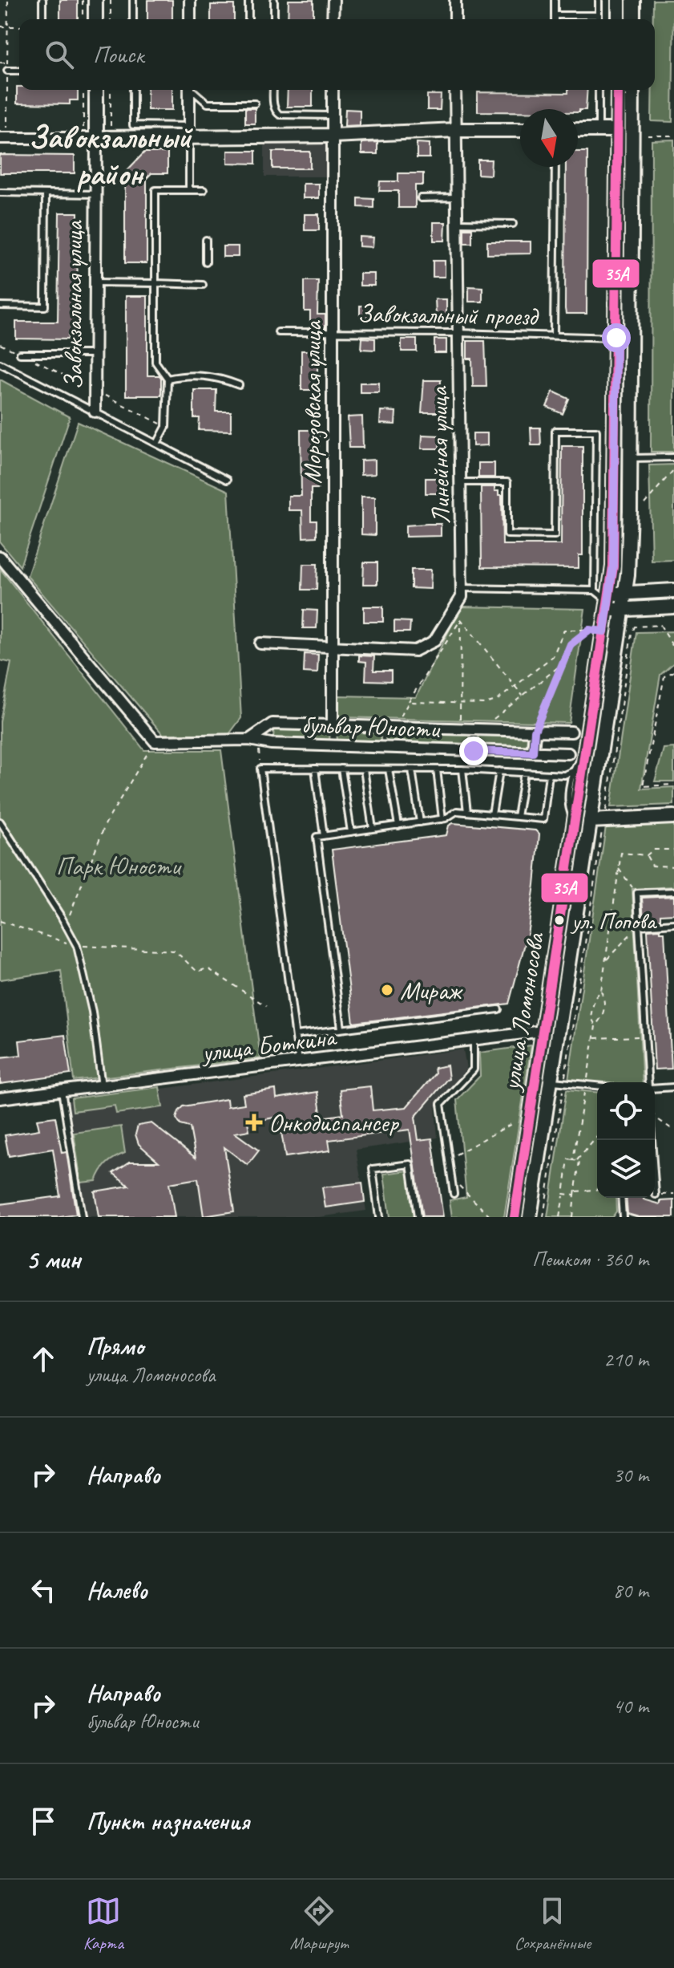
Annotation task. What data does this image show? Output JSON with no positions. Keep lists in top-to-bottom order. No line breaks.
{"streets":{"main road":["Завокзальная улица","улица Ломоносова"],"street":["Морозовская улица","Линейная улица","бульвар Юности","улица Боткина"],"lane":["Завокзальный проезд"]},"crossings":[["Завокзальный проезд","Морозовская улица"],["Завокзальный проезд","Линейная улица"],["Завокзальный проезд","улица Ломоносова"],["Морозовская улица","Линейная улица"],["улица Ломоносова","улица Боткина"]],"districts":["Завокзальный район"],"parks":["Парк Юности"],"places":{"other":["ул. Попова","Мираж"],"health":["Онкодиспансер"]},"lines":["transit line 35А"],"north":"bottom","page":{"search":"Поиск","heading":["5 мин","Пешком · 360 m"],"list":[["Прямо","улица Ломоносова","210 m"],["Направо","30 m"],["Налево","80 m"],["Направо","бульвар Юности","40 m"],"Пункт назначения"],"nav":["Карта","Маршрут","Сохранённые"]}}
